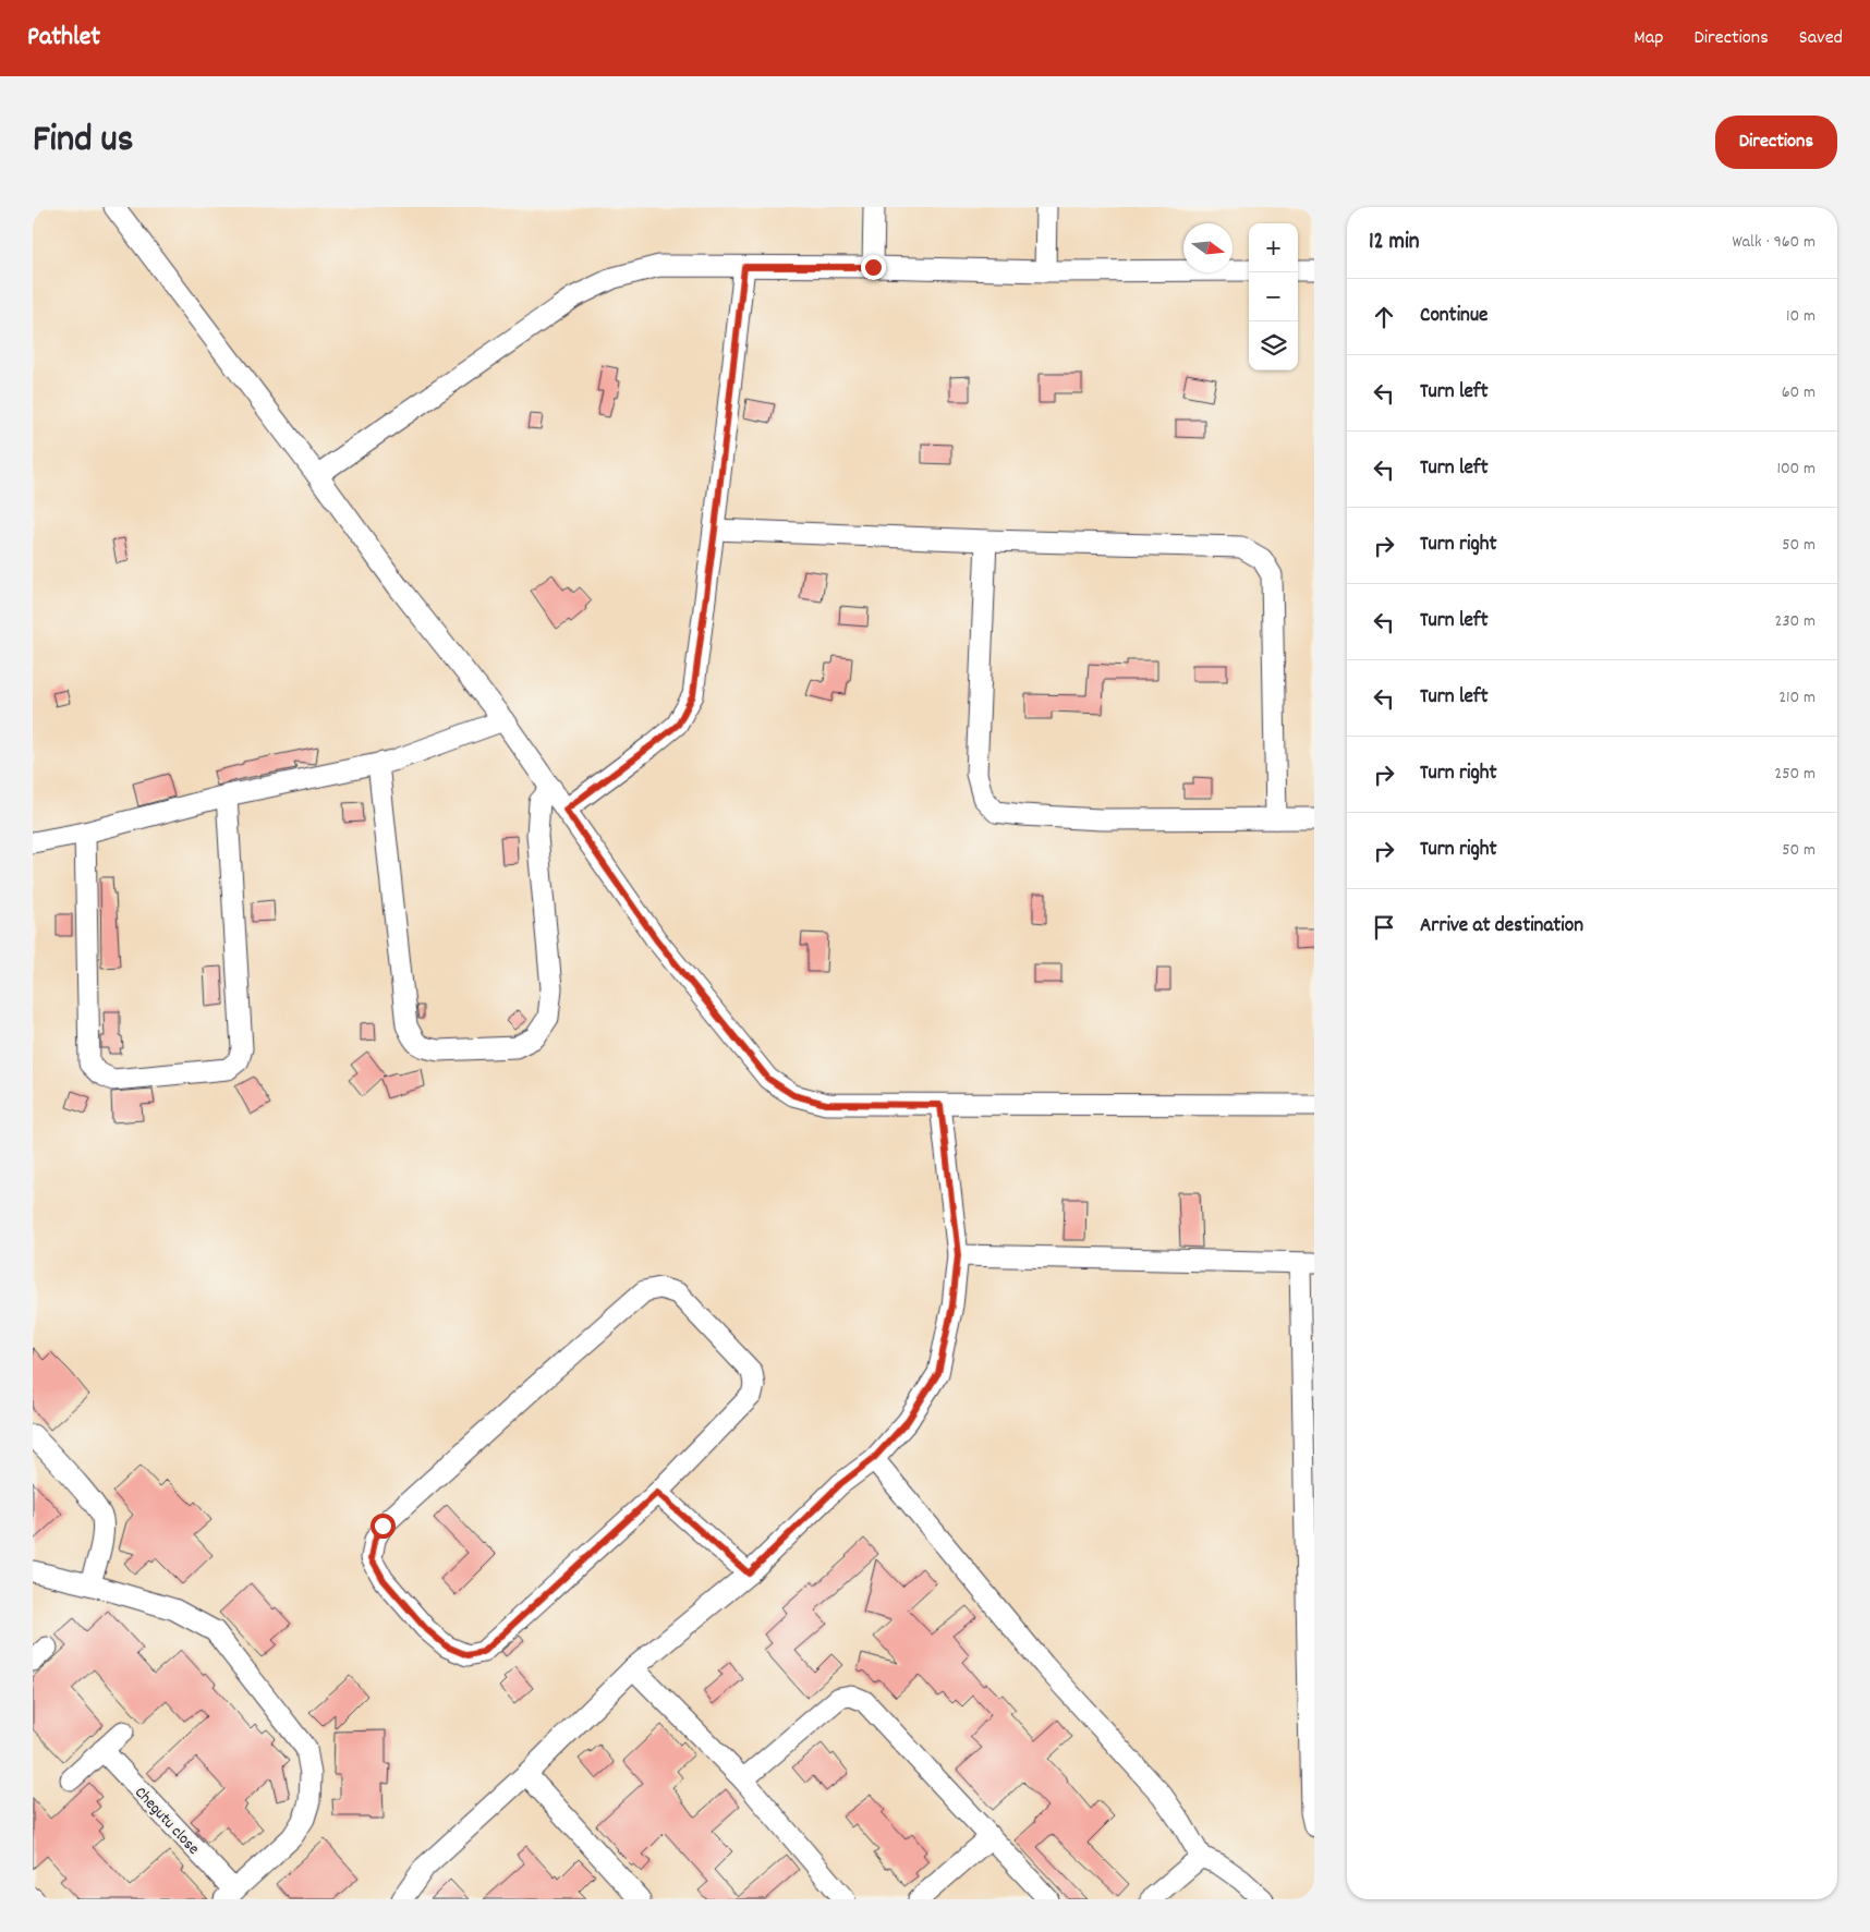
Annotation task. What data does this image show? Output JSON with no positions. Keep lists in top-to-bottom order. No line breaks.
{"streets":{"street":["Chegutu close"]},"north":"right","page":{"header":"Pathlet","nav":["Map","Directions","Saved"],"title":"Find us","buttons":"Directions","heading":["12 min","Walk · 960 m"],"map_buttons":["+","−"],"list":[["Continue","10 m"],["Turn left","60 m"],["Turn left","100 m"],["Turn right","50 m"],["Turn left","230 m"],["Turn left","210 m"],["Turn right","250 m"],["Turn right","50 m"],"Arrive at destination"]}}
